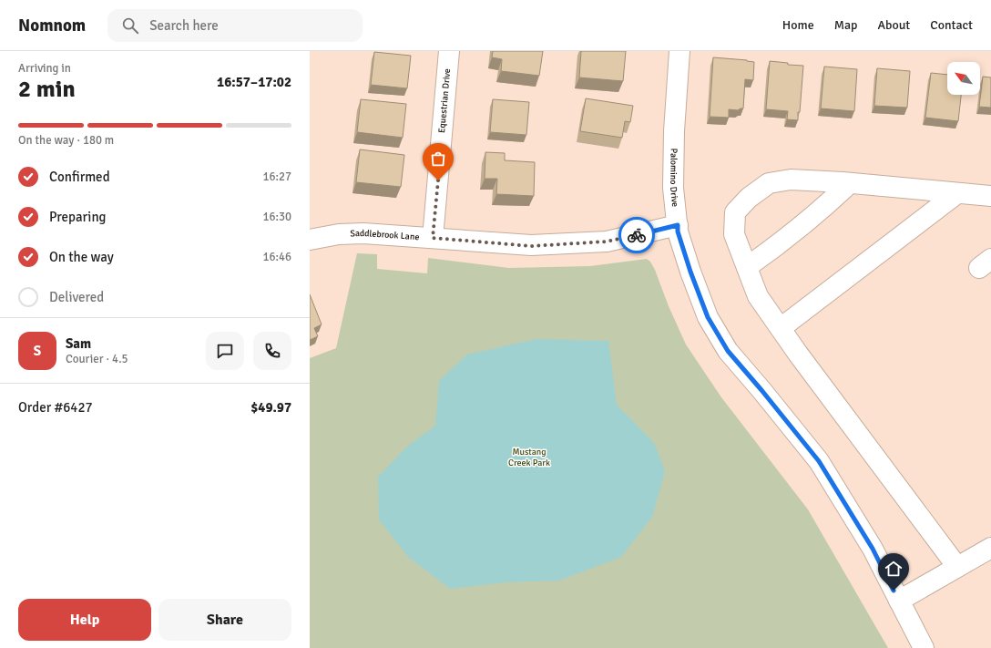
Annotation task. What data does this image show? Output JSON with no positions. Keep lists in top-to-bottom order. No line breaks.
{"streets":{"street":["Equestrian Drive","Palomino Drive","Saddlebrook Lane"]},"crossings":[["Equestrian Drive","Saddlebrook Lane"],["Palomino Drive","Saddlebrook Lane"]],"parks":["Mustang Creek Park"],"north":"top left","page":{"header":"Nomnom","search":"Search here","nav":["Home","Map","About","Contact"],"heading":["2 min","Arriving in","16:57–17:02"],"panel":["Sam","Courier · 4.5","Order #6427","$49.97"],"bar":"On the way · 180 m","list":[["Confirmed","16:27"],["Preparing","16:30"],["On the way","16:46"],"Delivered"],"round":"S","buttons":["Help","Share"]}}
